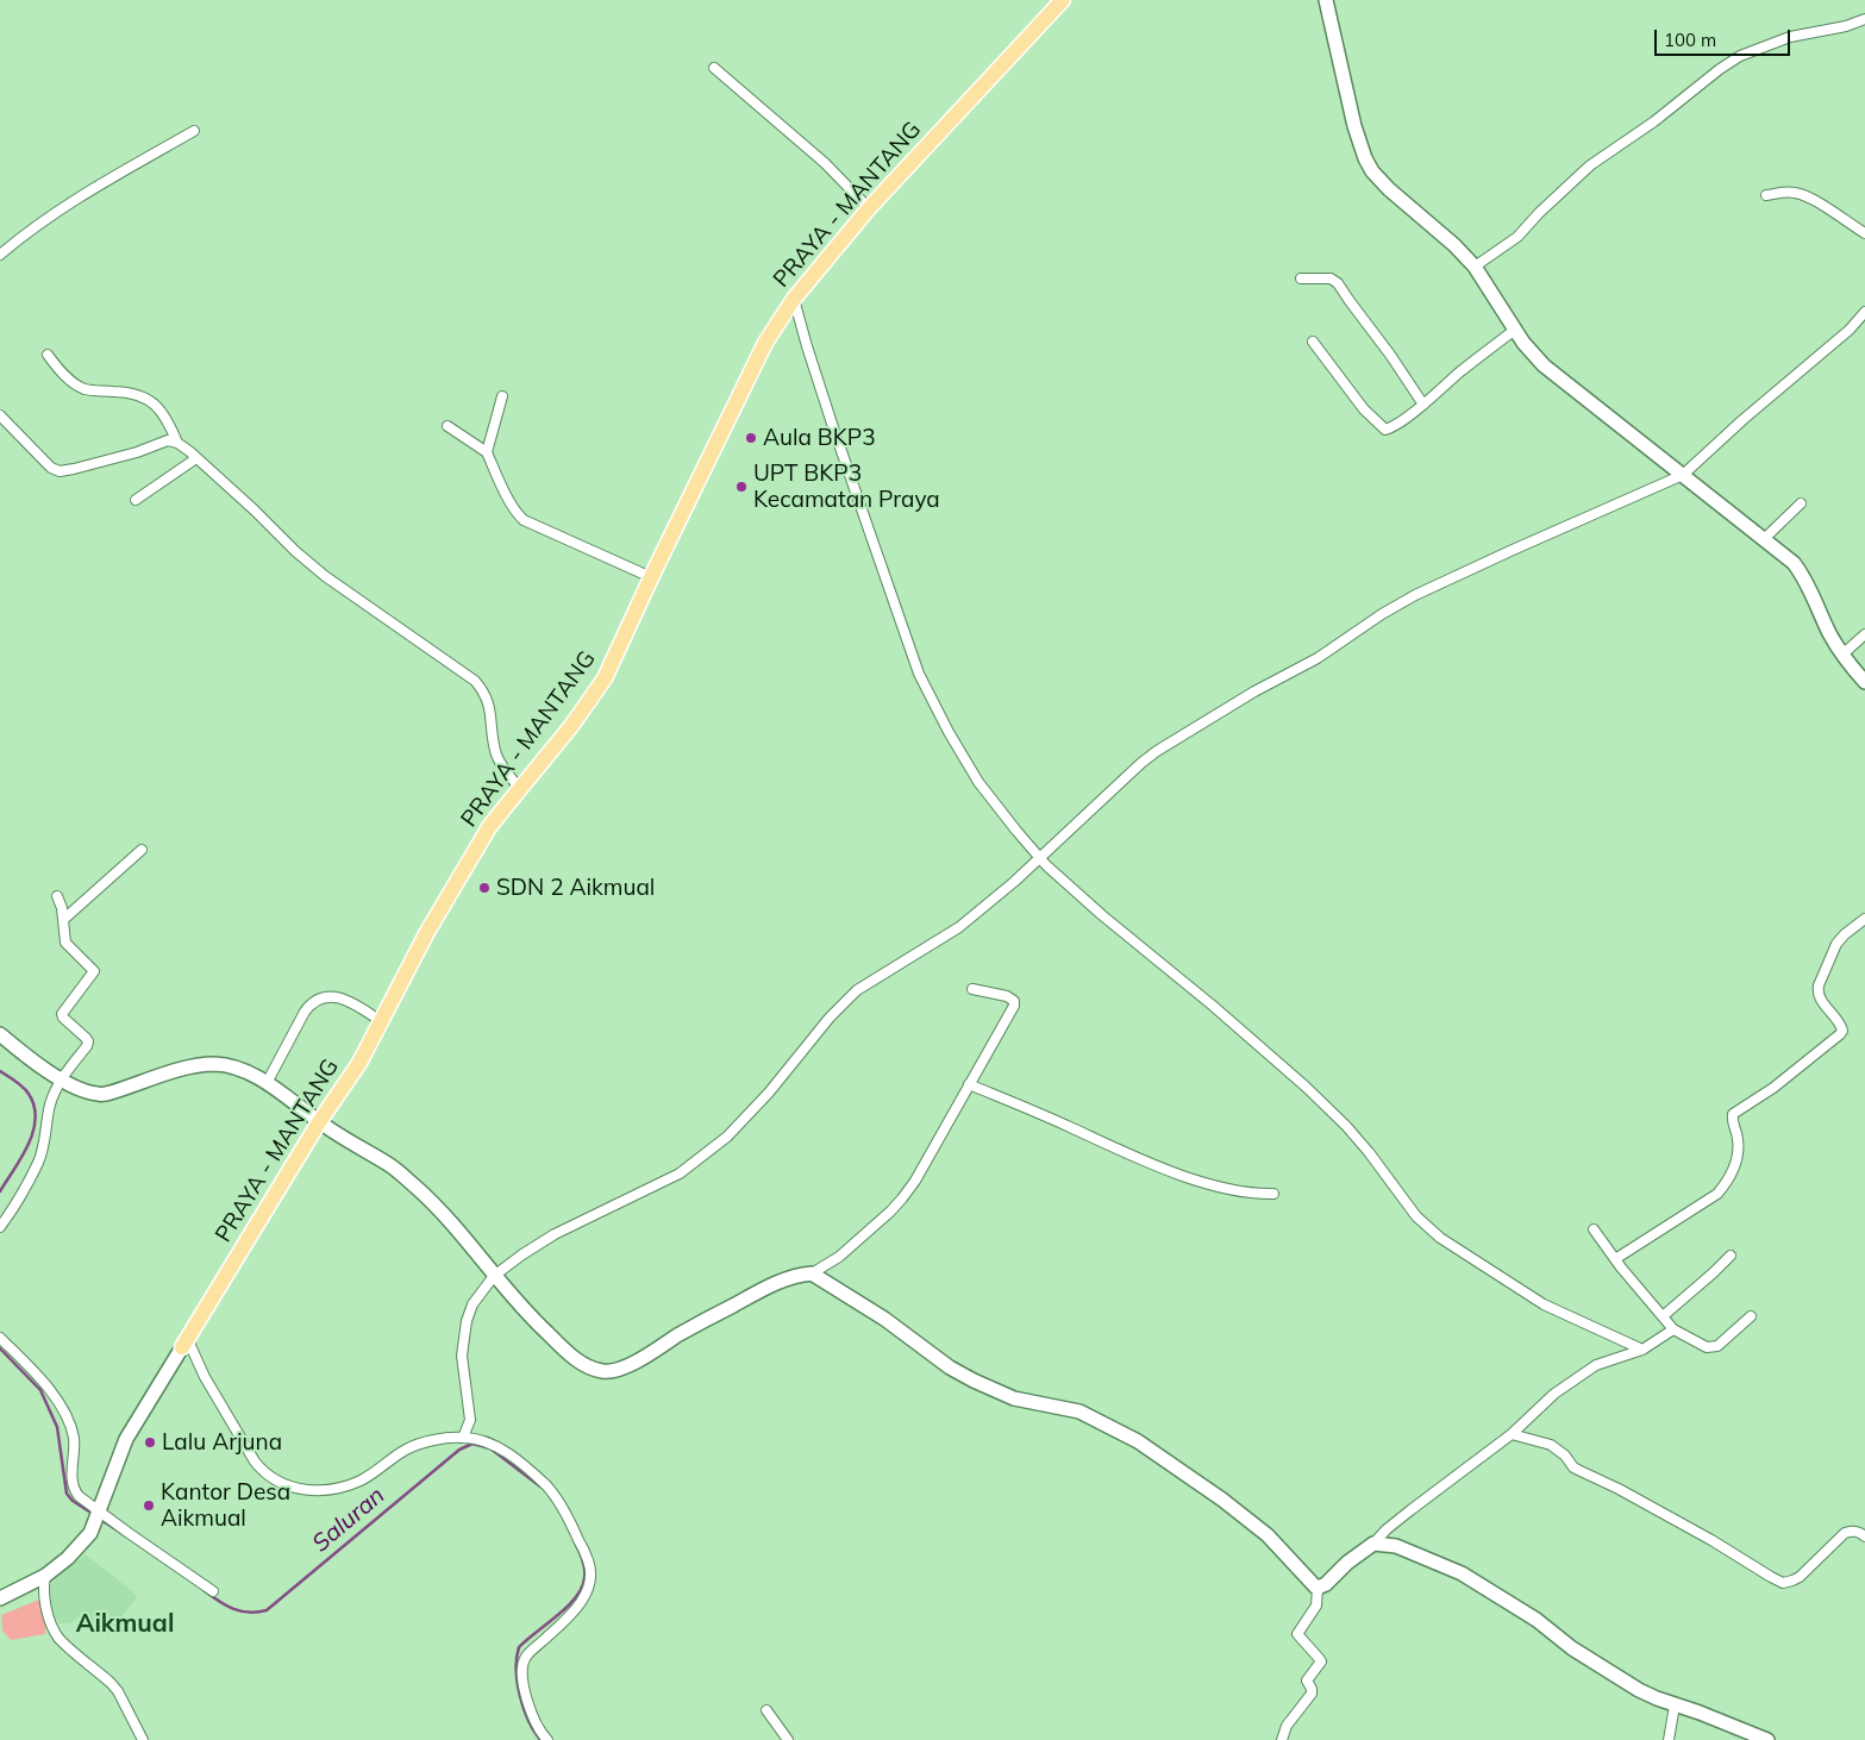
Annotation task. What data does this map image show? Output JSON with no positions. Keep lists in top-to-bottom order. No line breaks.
{"streets":{"main road":["PRAYA - MANTANG"]},"districts":["Aikmual"],"water":["Saluran"],"places":["Aula BKP3","UPT BKP3 Kecamatan Praya","SDN 2 Aikmual","Lalu Arjuna","Kantor Desa Aikmual"],"scale_bar":"100 m"}
